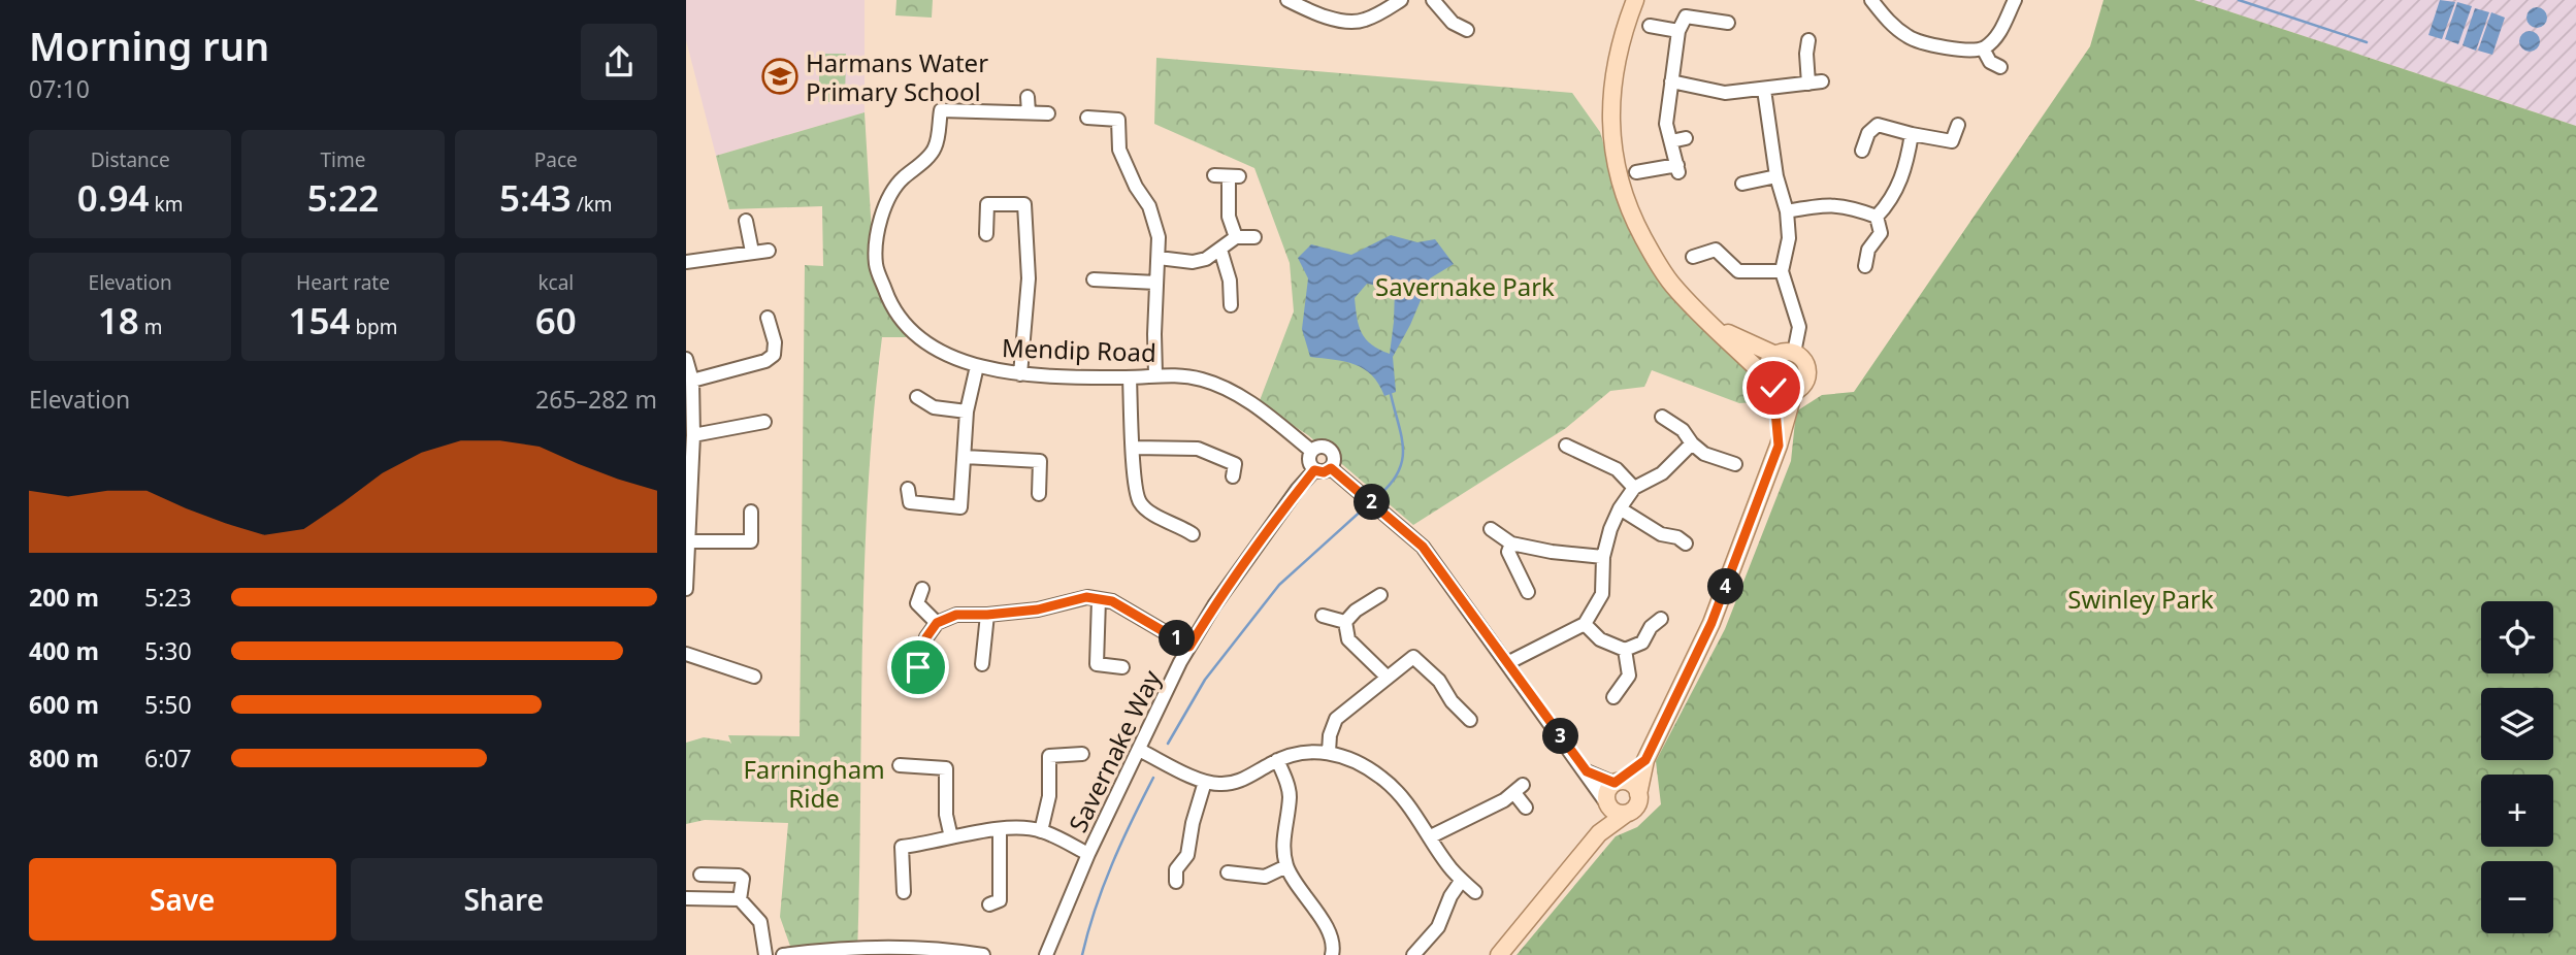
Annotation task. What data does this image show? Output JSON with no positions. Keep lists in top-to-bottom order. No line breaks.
{"streets":{"street":["Mendip Road","Savernake Way"]},"crossings":[["Mendip Road","Savernake Way"]],"parks":["Savernake Park","Swinley Park","Farningham Ride"],"places":{"school or university":["Harmans Water Primary School"]},"page":{"heading":["Morning run","07:10"],"stats":[["Distance","0.94 km"],["Time","5:22"],["Pace","5:43 /km"],["Elevation","18 m"],["Heart rate","154 bpm"],["kcal","60"]],"chart":["Elevation","265–282 m"],"pins":["2","4","1","3"],"list":[{"name":"200 m","note":"5:23"},{"name":"400 m","note":"5:30"},{"name":"600 m","note":"5:50"},{"name":"800 m","note":"6:07"}],"map_buttons":["+","−"],"buttons":["Save","Share"]}}
